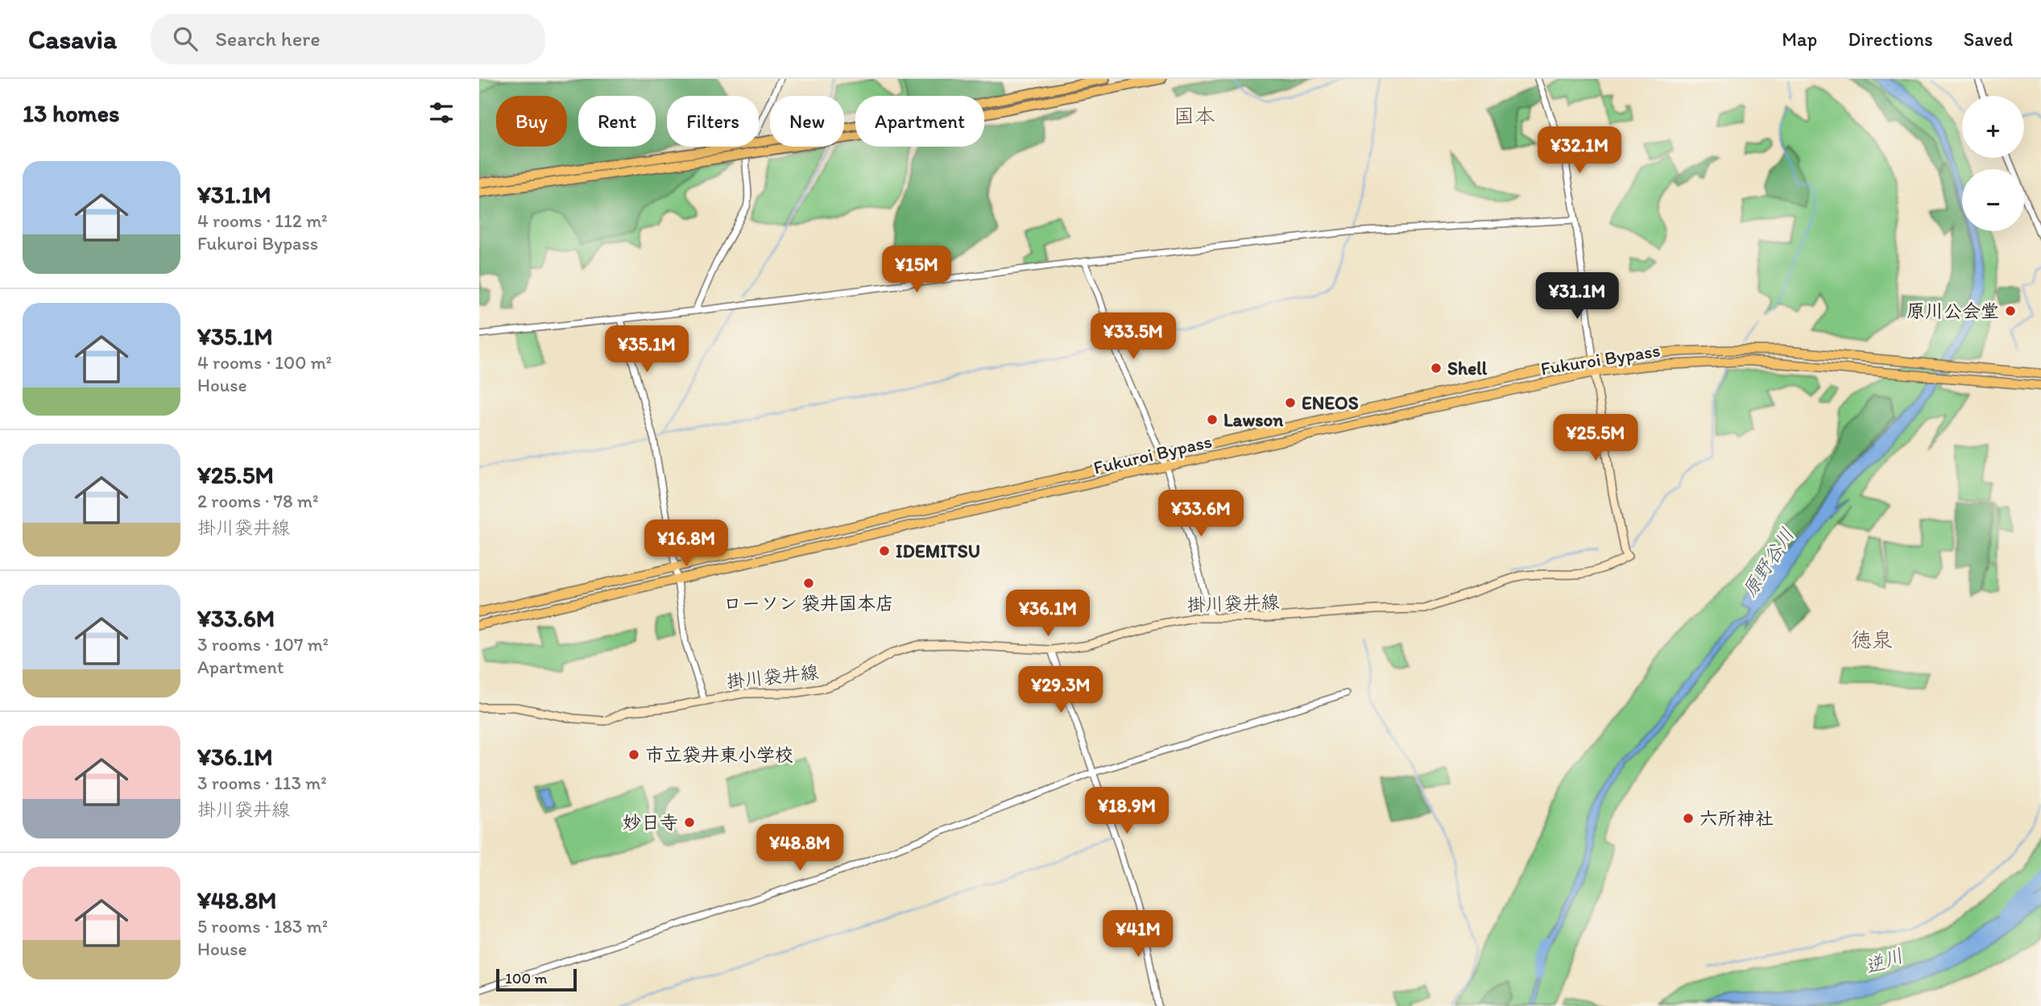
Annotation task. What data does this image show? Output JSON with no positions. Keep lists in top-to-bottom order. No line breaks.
{"streets":{"highway":["Fukuroi Bypass"],"main road":["掛川袋井線"]},"crossings":[["Fukuroi Bypass","掛川袋井線"]],"districts":["国本","徳泉"],"water":["原野谷川","逆川"],"places":["原川公会堂","Shell","ENEOS","Lawson","IDEMITSU","ローソン 袋井国本店","市立袋井東小学校","六所神社","妙日寺"],"scale_bar":"100 m","page":{"header":"Casavia","search":"Search here","nav":["Map","Directions","Saved"],"heading":"13 homes","map_buttons":["+","−"],"chip":["Buy","Rent","Filters","New","Apartment"],"price":["¥32.1M","¥15M","¥31.1M","¥33.5M","¥35.1M","¥25.5M","¥33.6M","¥16.8M","¥36.1M","¥29.3M","¥18.9M","¥48.8M","¥41M"],"list":[{"name":"¥31.1M","note":"4 rooms · 112 m² · Fukuroi Bypass"},{"name":"¥35.1M","note":"4 rooms · 100 m² · House"},{"name":"¥25.5M","note":"2 rooms · 78 m² · 掛川袋井線"},{"name":"¥33.6M","note":"3 rooms · 107 m² · Apartment"},{"name":"¥36.1M","note":"3 rooms · 113 m² · 掛川袋井線"},{"name":"¥48.8M","note":"5 rooms · 183 m² · House"}],"scale":"100 m"}}
